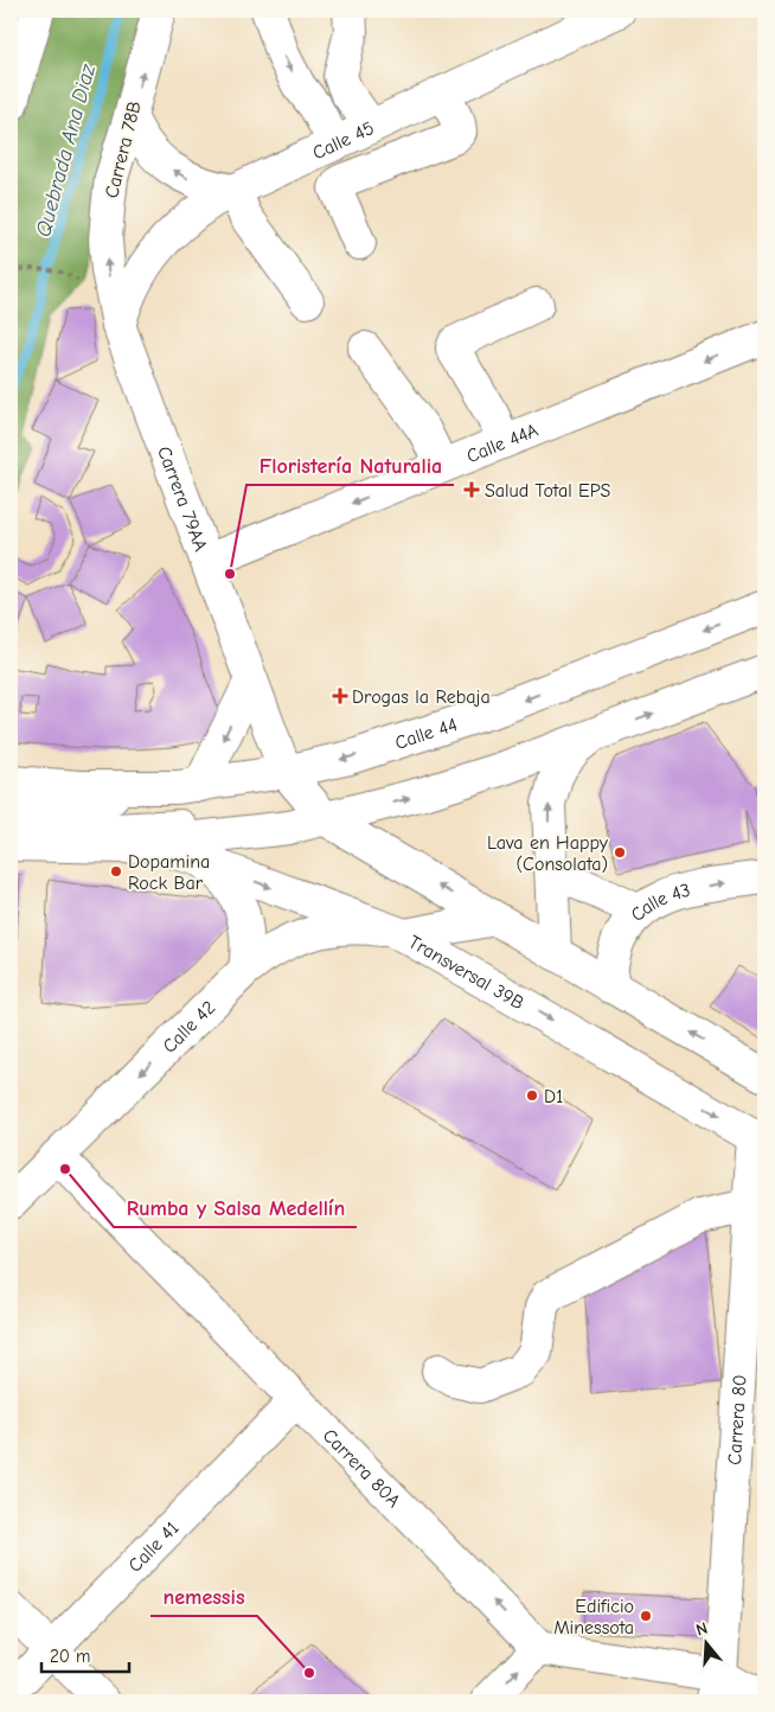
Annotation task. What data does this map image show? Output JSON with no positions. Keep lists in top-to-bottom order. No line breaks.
{"streets":{"street":["Calle 45","Carrera 78B","Calle 44A","Carrera 79AA","Calle 44","Calle 43","Transversal 39B","Calle 42","Carrera 80","Carrera 80A","Calle 41"]},"crossings":[["Calle 45","Carrera 78B"],["Calle 45","Carrera 79AA"],["Carrera 78B","Carrera 79AA"],["Calle 44A","Carrera 79AA"],["Carrera 79AA","Calle 44"],["Transversal 39B","Calle 42"],["Transversal 39B","Carrera 80"],["Calle 42","Carrera 80A"],["Carrera 80A","Calle 41"]],"one_way":["Calle 44A","Calle 42","Carrera 80A"],"water":["Quebrada Ana Diaz"],"places":{"health":["Salud Total EPS","Drogas la Rebaja"],"other":["Floristería Naturalia","Lava en Happy (Consolata)","Dopamina Rock Bar","D1","Rumba y Salsa Medellín","Edificio Minessota","nemessis"]},"scale_bar":"20 m","north":"top"}
